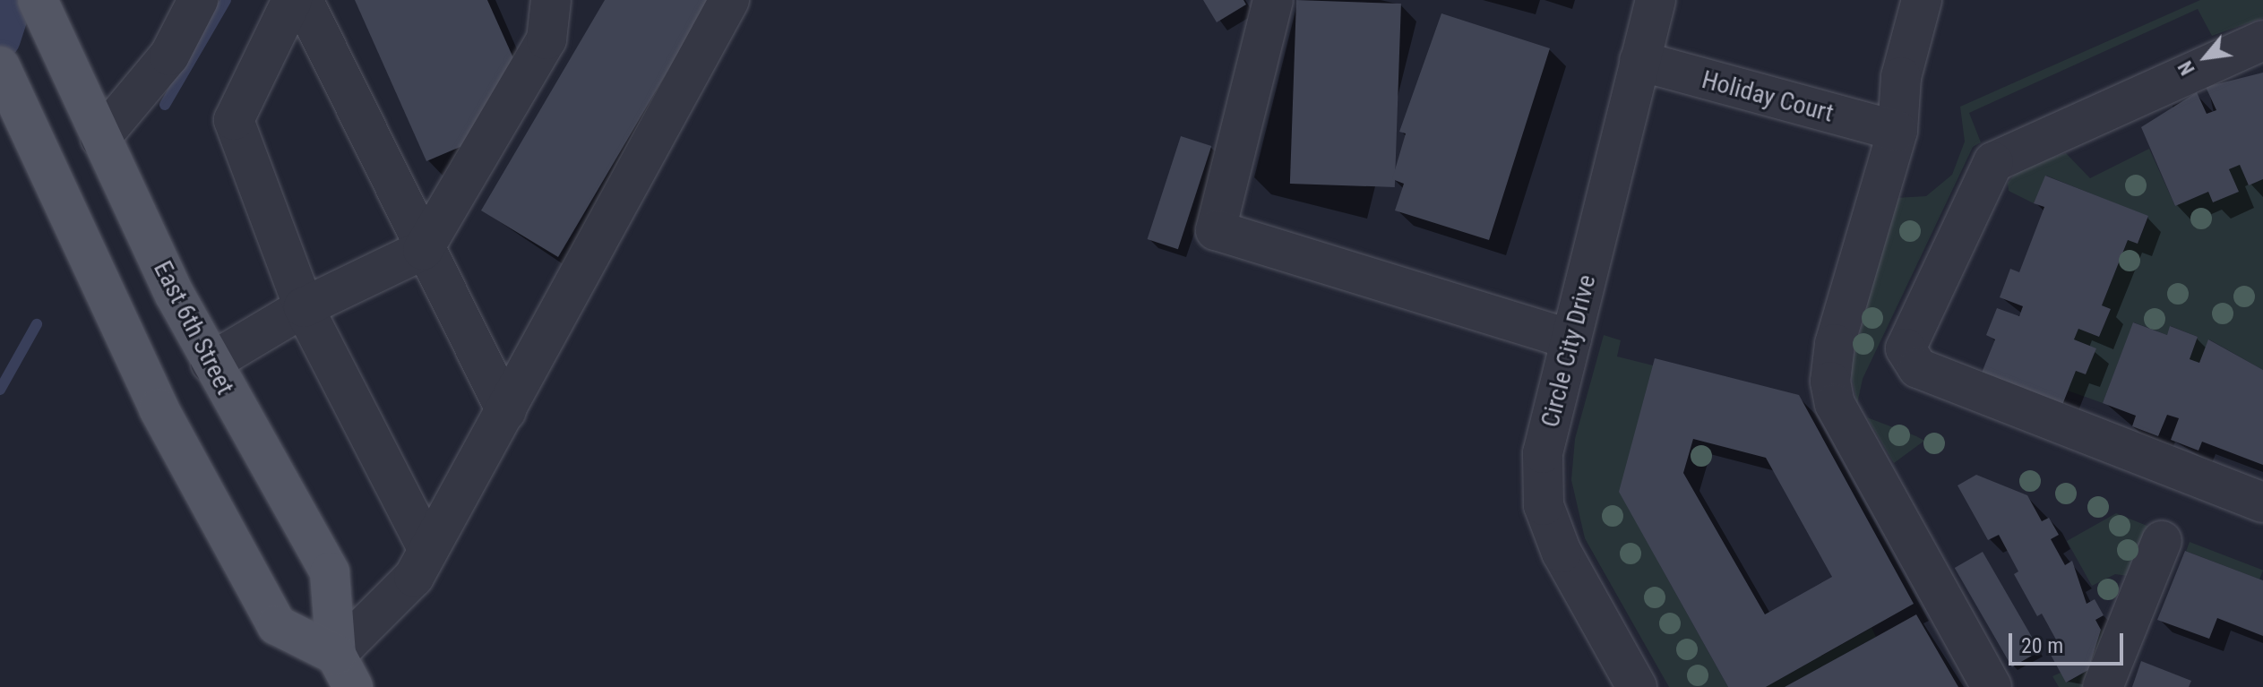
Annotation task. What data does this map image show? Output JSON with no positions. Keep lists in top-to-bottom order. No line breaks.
{"streets":{"main road":["East 6th Street"],"street":["Holiday Court","Circle City Drive"]},"crossings":[["Holiday Court","Circle City Drive"]],"scale_bar":"20 m","north":"bottom left"}
